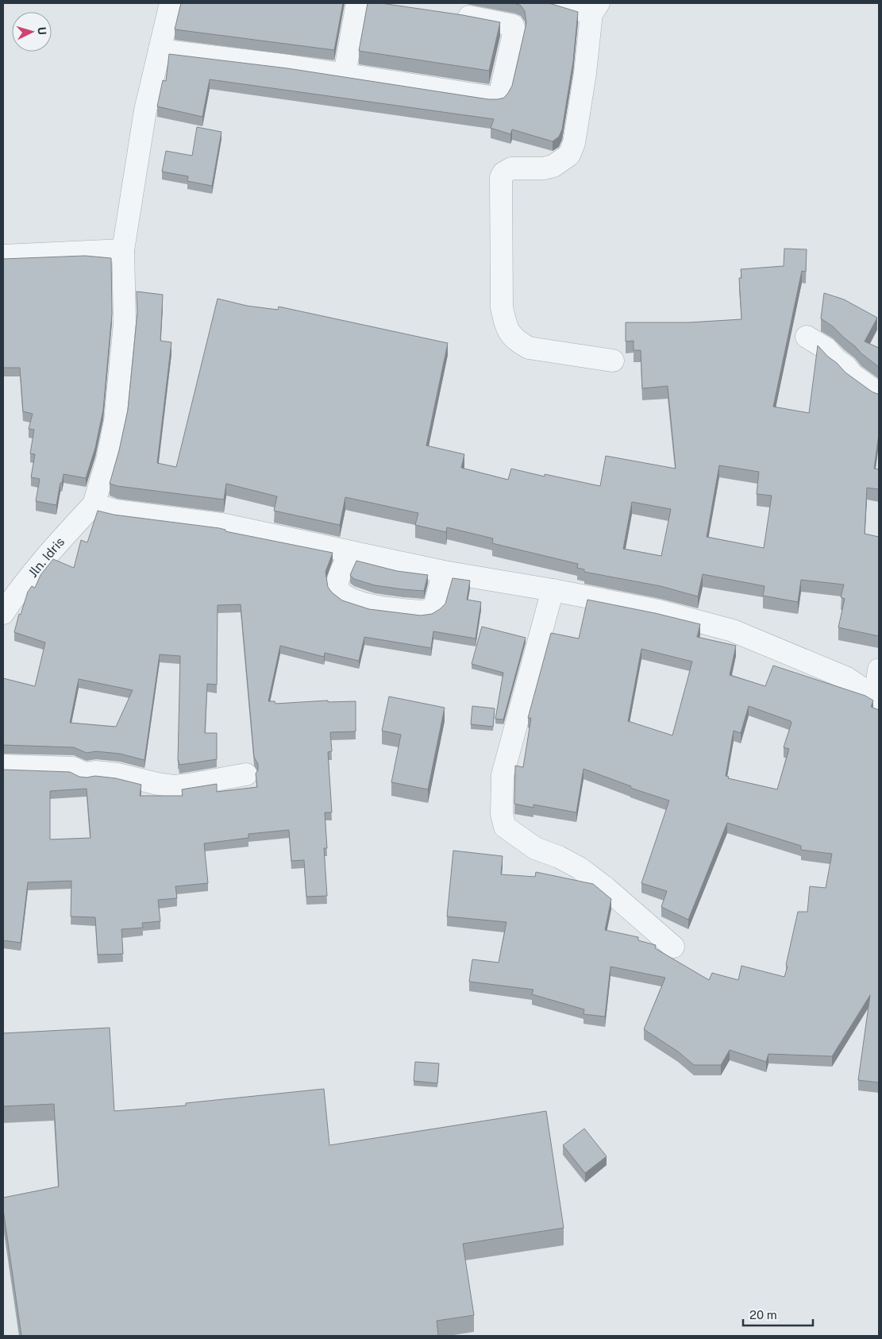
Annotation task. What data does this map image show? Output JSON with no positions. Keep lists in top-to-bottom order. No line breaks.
{"streets":{"street":["Jln. Idris"]},"scale_bar":"20 m","north":"right"}
